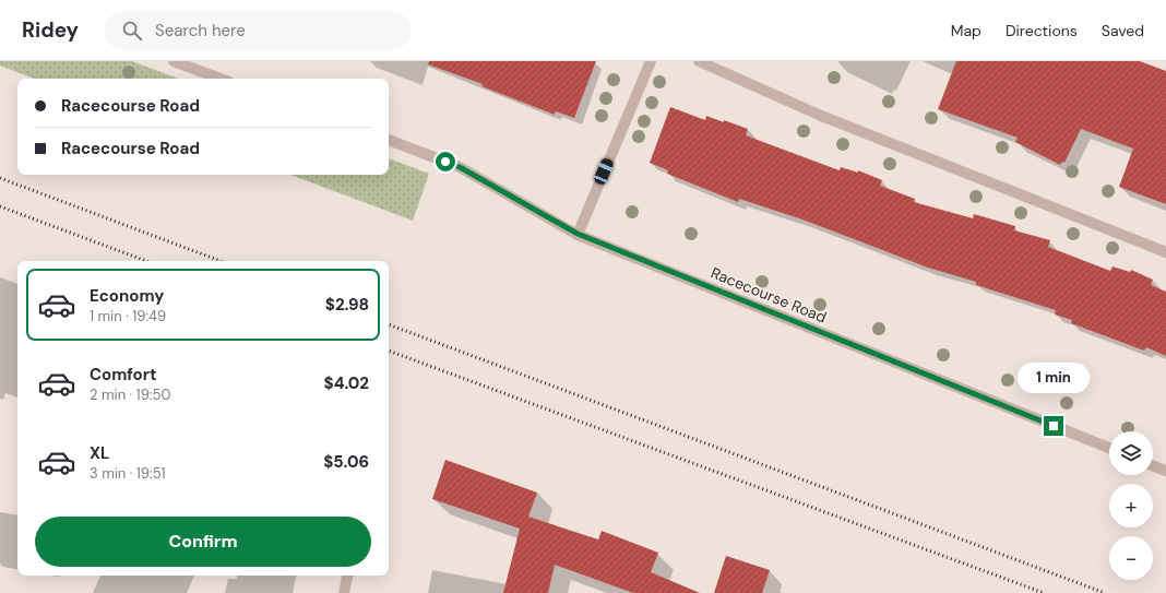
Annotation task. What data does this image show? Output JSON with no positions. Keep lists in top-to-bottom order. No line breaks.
{"streets":{"street":["Racecourse Road"]},"page":{"header":"Ridey","search":"Search here","nav":["Map","Directions","Saved"],"banner":["Racecourse Road","Racecourse Road"],"list":[{"name":"Economy","note":"1 min · 19:49","value":"$2.98"},{"name":"Comfort","note":"2 min · 19:50","value":"$4.02"},{"name":"XL","note":"3 min · 19:51","value":"$5.06"}],"bubble":"1 min","map_buttons":["+","−"],"buttons":"Confirm"}}
